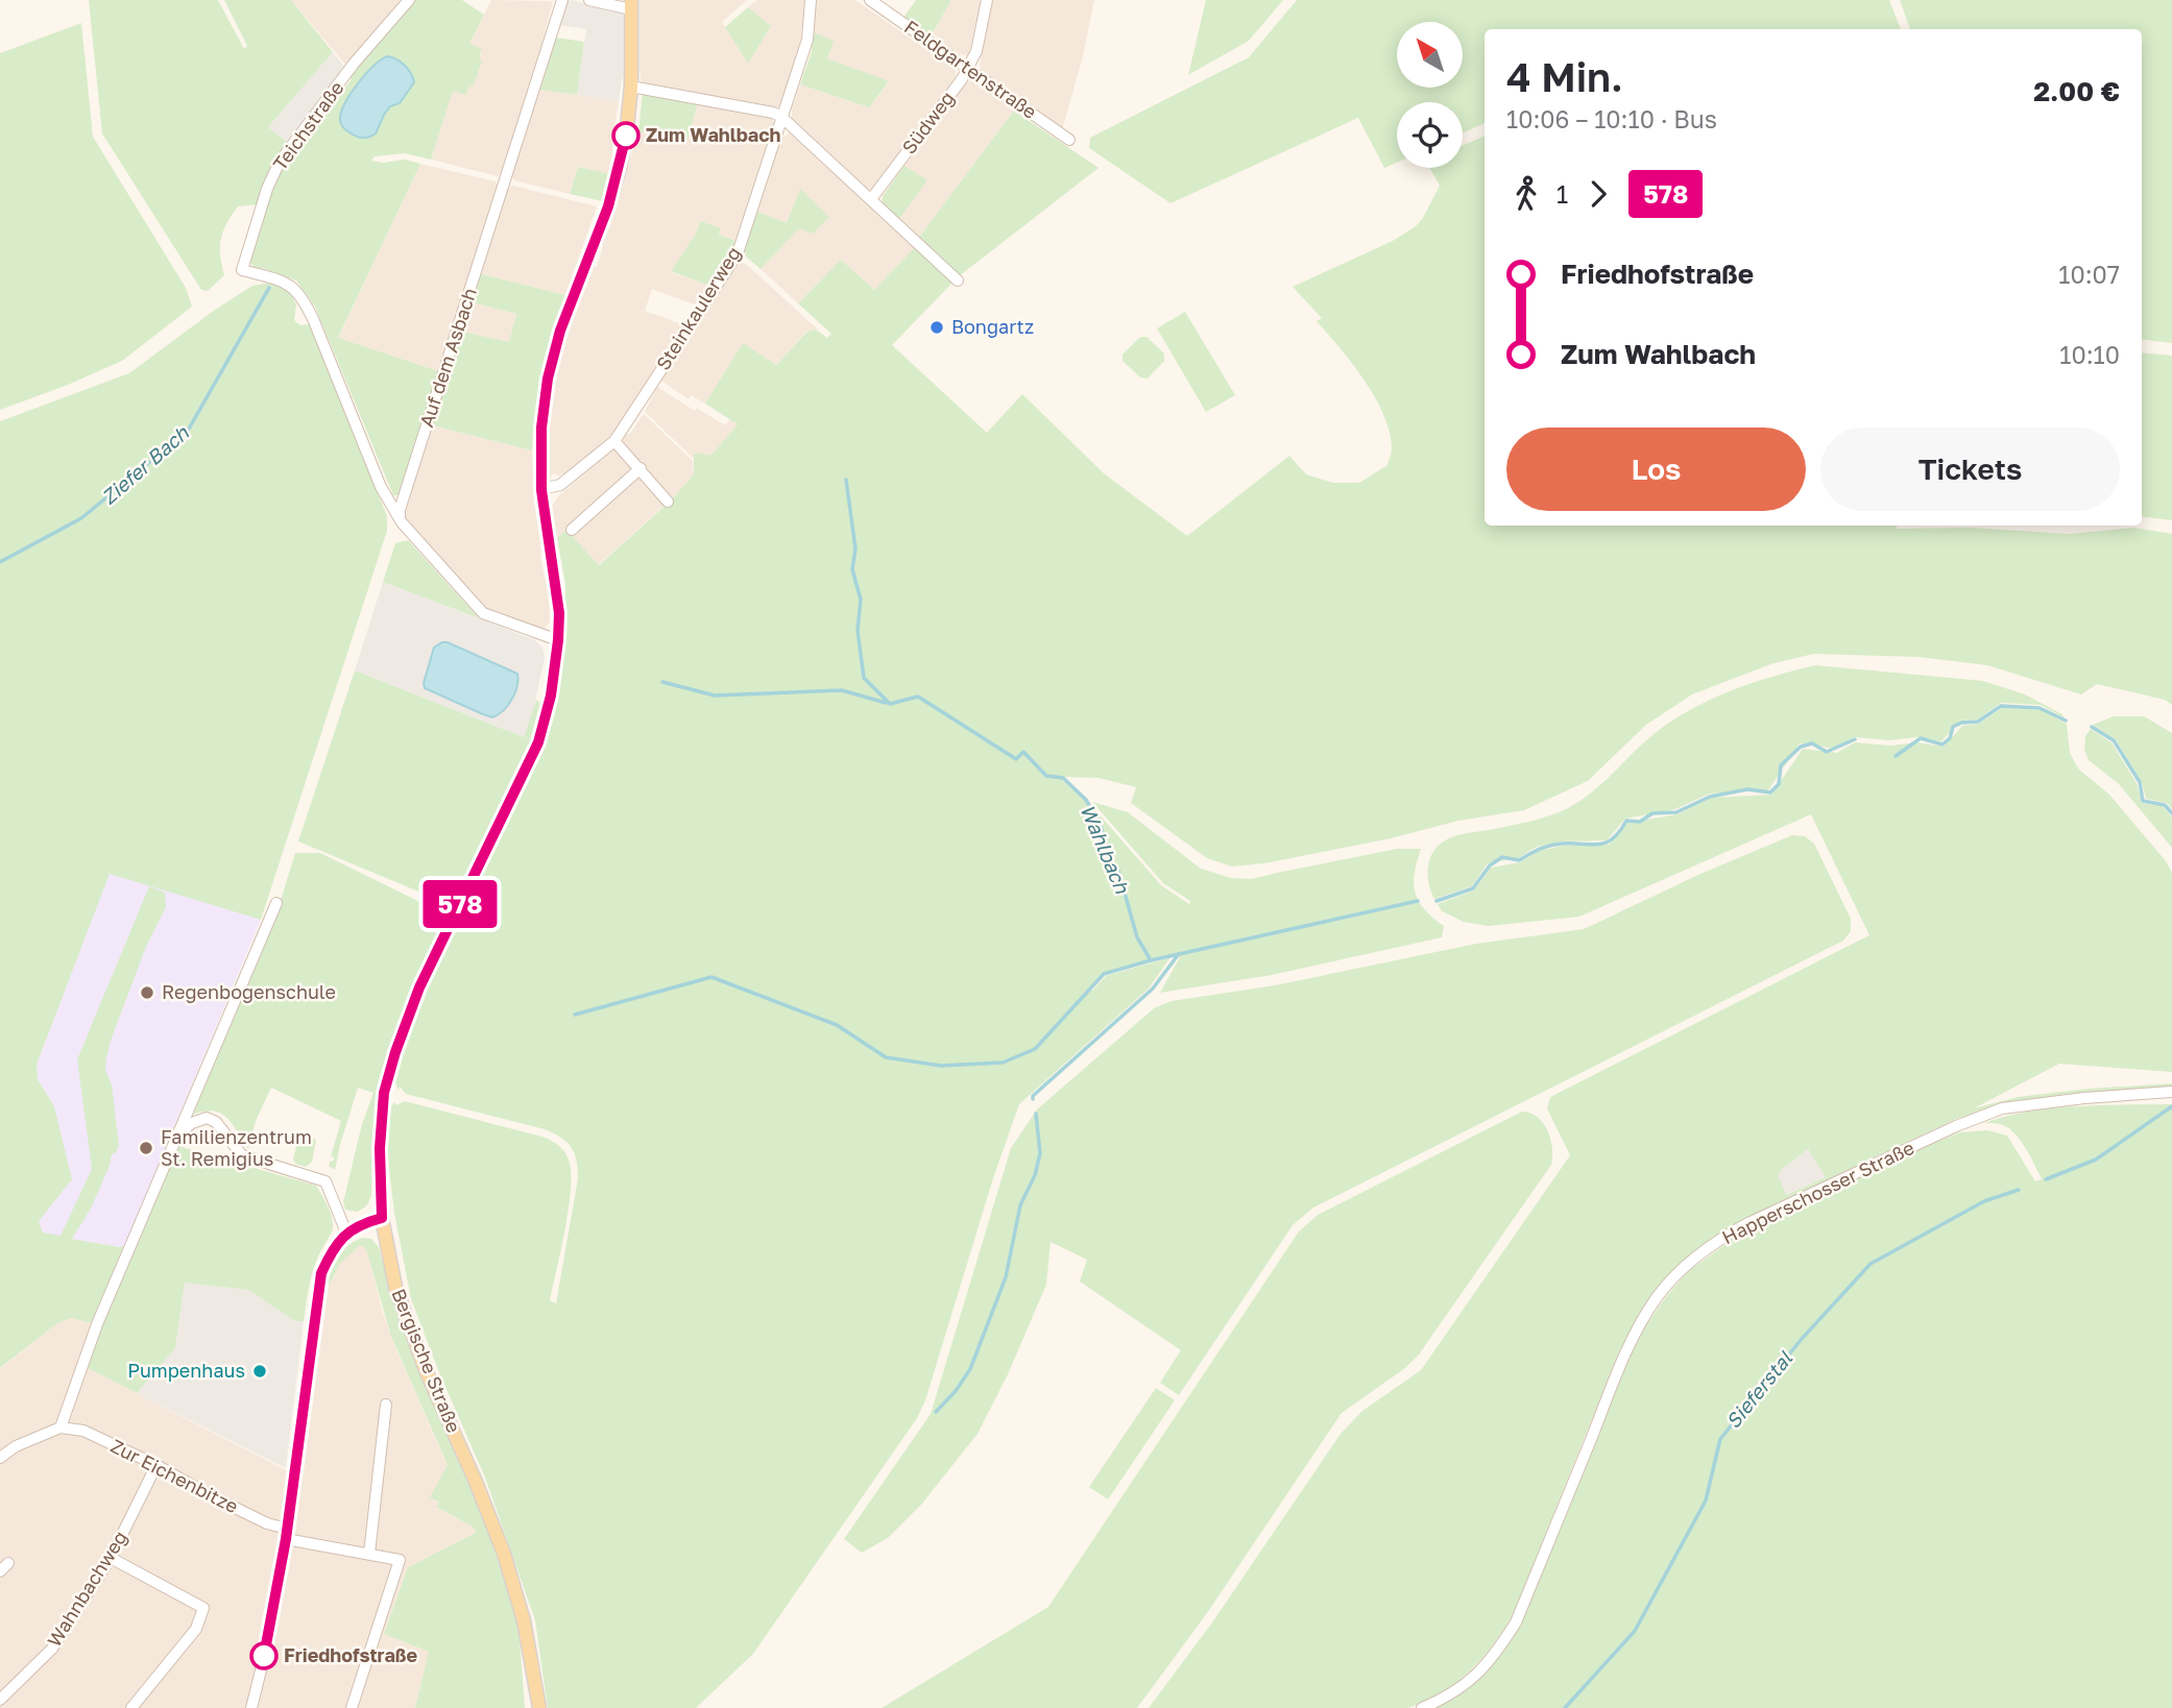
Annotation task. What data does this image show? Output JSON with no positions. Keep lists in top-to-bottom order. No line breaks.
{"streets":{"main road":["Bergische Straße"],"street":["Feldgartenstraße","Südweg","Teichstraße","Steinkaulerweg","Auf dem Asbach","Happerschosser Straße","Zur Eichenbitze","Wahnbachweg"]},"crossings":[["Feldgartenstraße","Südweg"],["Teichstraße","Auf dem Asbach"],["Steinkaulerweg","Bergische Straße"],["Zur Eichenbitze","Wahnbachweg"]],"water":["Ziefer Bach","Wahlbach","Sieferstal"],"places":["Zum Wahlbach","Bongartz","Regenbogenschule","Familienzentrum St. Remigius","Pumpenhaus","Friedhofstraße"],"lines":["bus line 578"],"north":"top left","page":{"on_map":"578","heading":["4 Min.","10:06 – 10:10 · Bus","2.00 €"],"legs":["1","578"],"list":[{"name":"Friedhofstraße","value":"10:07"},{"name":"Zum Wahlbach","value":"10:10"}],"buttons":["Los","Tickets"]}}
